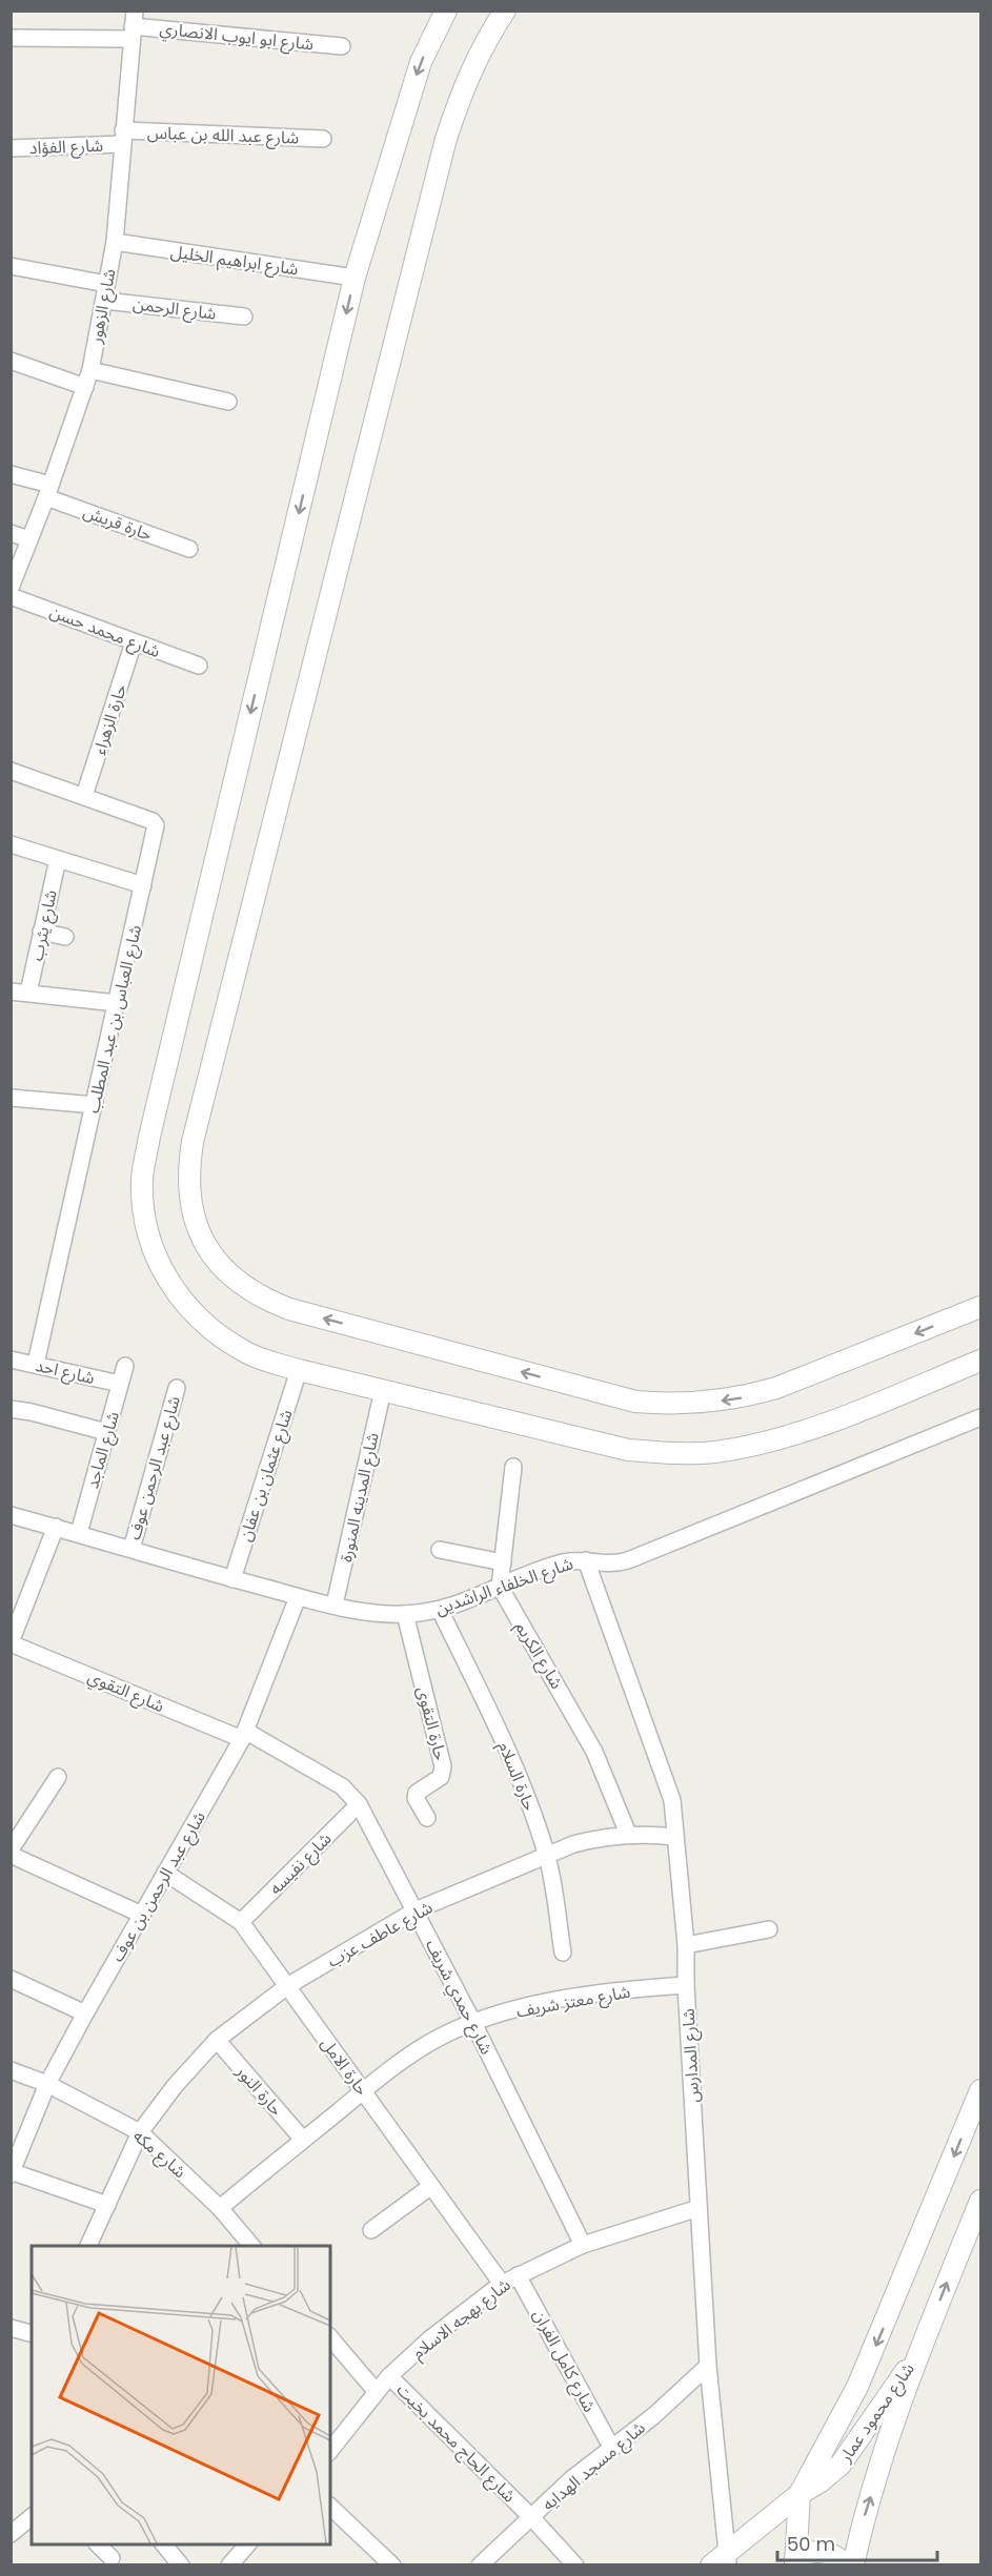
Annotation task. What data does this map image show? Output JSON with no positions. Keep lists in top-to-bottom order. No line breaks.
{"streets":{"street":["شارع ابو ايوب الانصاري","شارع عبد الله بن عباس","شارع الفؤاد","شارع ابراهيم الخليل","شارع الزهور","شارع الرحمن","حارة قريش","شارع محمد حسن","حارة الزهراء","شارع يثرب","شارع العباس بن عبد المطلب","شارع احد","شارع الماجد","شارع عبد الرحمن عوف","شارع عثمان بن عفان","شارع المدينه المنورة","شارع الخلفاء الراشدين","شارع الكريم","شارع التقوي","حارة التقوى","حارة السلام","شارع نفيسه","شارع عبد الرحمن بن عوف","شارع عاطف عزب","شارع حمدي شريف","شارع معتز شريف","شارع المدارس","حارة الامل","حارة النور","شارع مكه","شارع بهجه الاسلام","شارع كامل الفران","شارع محمود عمار","شارع الحاج محمد بخيت","شارع مسجد الهدايه"]},"crossings":[["شارع ابو ايوب الانصاري","شارع الزهور"],["شارع عبد الله بن عباس","شارع الفؤاد"],["شارع عبد الله بن عباس","شارع الزهور"],["شارع الفؤاد","شارع الزهور"],["شارع ابراهيم الخليل","شارع الزهور"],["شارع الزهور","شارع الرحمن"],["شارع الزهور","حارة قريش"],["شارع محمد حسن","حارة الزهراء"],["حارة الزهراء","شارع العباس بن عبد المطلب"],["شارع العباس بن عبد المطلب","شارع احد"],["شارع احد","شارع الماجد"],["شارع الماجد","شارع الخلفاء الراشدين"],["شارع عبد الرحمن عوف","شارع الخلفاء الراشدين"],["شارع عثمان بن عفان","شارع الخلفاء الراشدين"],["شارع المدينه المنورة","شارع الخلفاء الراشدين"],["شارع الخلفاء الراشدين","شارع الكريم"],["شارع الخلفاء الراشدين","حارة التقوى"],["شارع الخلفاء الراشدين","حارة السلام"],["شارع الخلفاء الراشدين","شارع عبد الرحمن بن عوف"],["شارع الخلفاء الراشدين","شارع المدارس"],["شارع الكريم","شارع عاطف عزب"],["شارع التقوي","شارع عبد الرحمن بن عوف"],["شارع التقوي","شارع حمدي شريف"],["حارة السلام","شارع عاطف عزب"],["شارع نفيسه","شارع حمدي شريف"],["شارع نفيسه","حارة الامل"],["شارع عبد الرحمن بن عوف","شارع حمدي شريف"],["شارع عبد الرحمن بن عوف","حارة الامل"],["شارع عبد الرحمن بن عوف","شارع مكه"],["شارع عاطف عزب","شارع حمدي شريف"],["شارع عاطف عزب","شارع المدارس"],["شارع عاطف عزب","حارة الامل"],["شارع عاطف عزب","حارة النور"],["شارع عاطف عزب","شارع مكه"],["شارع حمدي شريف","شارع معتز شريف"],["شارع حمدي شريف","شارع بهجه الاسلام"],["شارع معتز شريف","شارع المدارس"],["شارع معتز شريف","حارة الامل"],["شارع معتز شريف","حارة النور"],["شارع معتز شريف","شارع مكه"],["شارع المدارس","شارع بهجه الاسلام"],["شارع المدارس","شارع محمود عمار"],["شارع المدارس","شارع مسجد الهدايه"],["حارة الامل","شارع بهجه الاسلام"],["شارع بهجه الاسلام","شارع كامل الفران"],["شارع بهجه الاسلام","شارع الحاج محمد بخيت"],["شارع كامل الفران","شارع مسجد الهدايه"],["شارع الحاج محمد بخيت","شارع مسجد الهدايه"]],"scale_bar":"50 m"}
